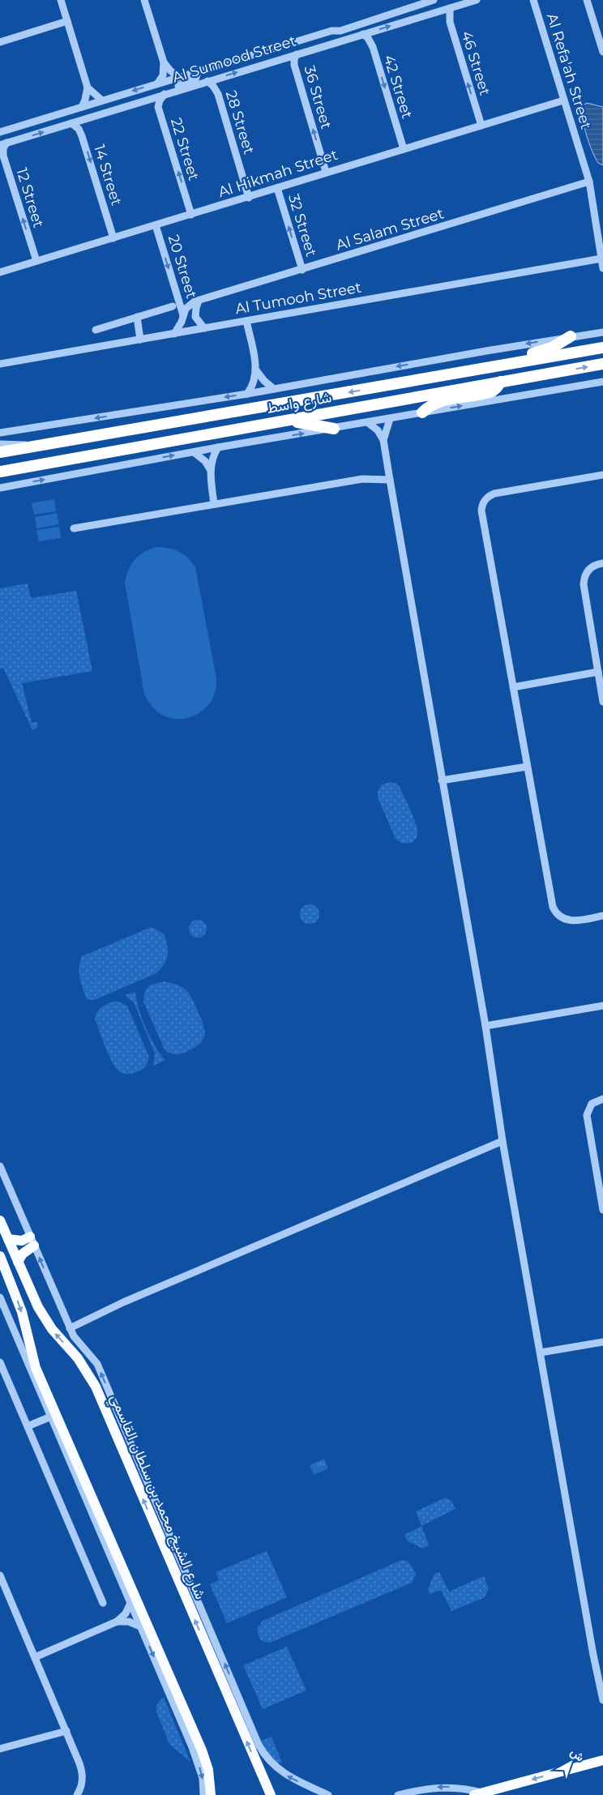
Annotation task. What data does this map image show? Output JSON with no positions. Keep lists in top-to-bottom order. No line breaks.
{"streets":{"highway":["شارع واسط"],"main road":["شارع الشيخ محمد بن سلطان القاسمي"],"street":["Al Sumood Street","46 Street","Al Refa'ah Street","42 Street","36 Street","28 Street","22 Street","Al Hikmah Street","14 Street","12 Street","32 Street","Al Salam Street","20 Street","Al Tumooh Street"]},"crossings":[["Al Sumood Street","46 Street"],["Al Sumood Street","42 Street"],["Al Sumood Street","36 Street"],["Al Sumood Street","28 Street"],["Al Sumood Street","22 Street"],["Al Sumood Street","14 Street"],["Al Sumood Street","12 Street"],["46 Street","Al Hikmah Street"],["Al Refa'ah Street","Al Hikmah Street"],["Al Refa'ah Street","Al Salam Street"],["Al Refa'ah Street","Al Tumooh Street"],["42 Street","Al Hikmah Street"],["36 Street","Al Hikmah Street"],["28 Street","Al Hikmah Street"],["22 Street","Al Hikmah Street"],["Al Hikmah Street","14 Street"],["Al Hikmah Street","12 Street"],["Al Hikmah Street","32 Street"],["Al Hikmah Street","20 Street"],["32 Street","Al Salam Street"]],"one_way":["46 Street","42 Street","36 Street","22 Street","14 Street","12 Street","32 Street","20 Street"],"north":"top right"}
